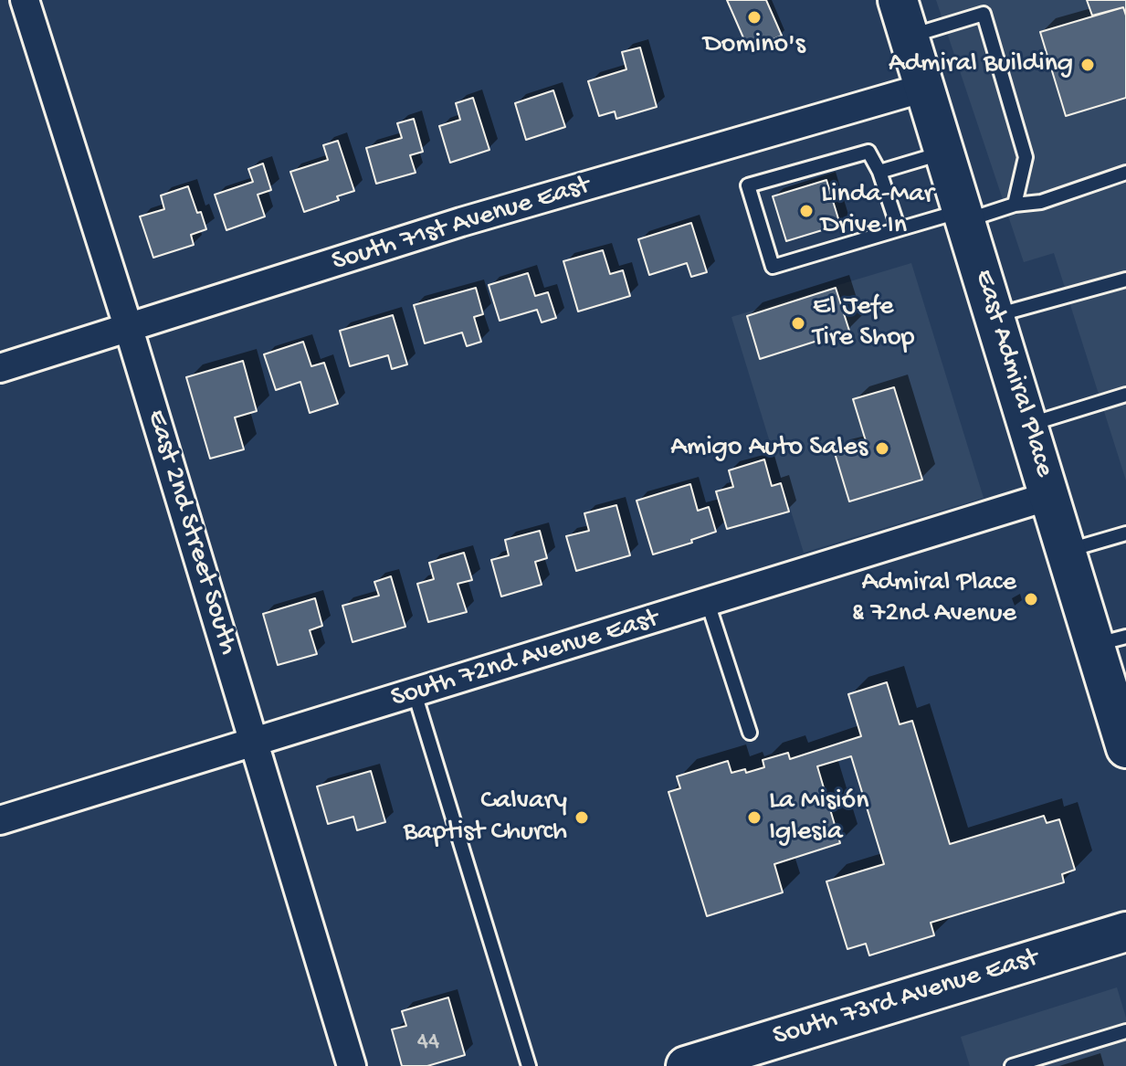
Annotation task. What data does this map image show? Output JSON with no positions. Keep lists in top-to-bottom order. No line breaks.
{"streets":{"main road":["East Admiral Place","South 73rd Avenue East"],"street":["South 71st Avenue East","East 2nd Street South","South 72nd Avenue East"]},"crossings":[["South 71st Avenue East","East Admiral Place"],["South 71st Avenue East","East 2nd Street South"],["East Admiral Place","South 72nd Avenue East"],["East 2nd Street South","South 72nd Avenue East"]],"places":["Domino's","Admiral Building","Linda-Mar Drive In","El Jefe Tire Shop","Amigo Auto Sales","Admiral Place & 72nd Avenue","Calvary Baptist Church","La Misión Iglesia"],"house_numbers":["44"]}
